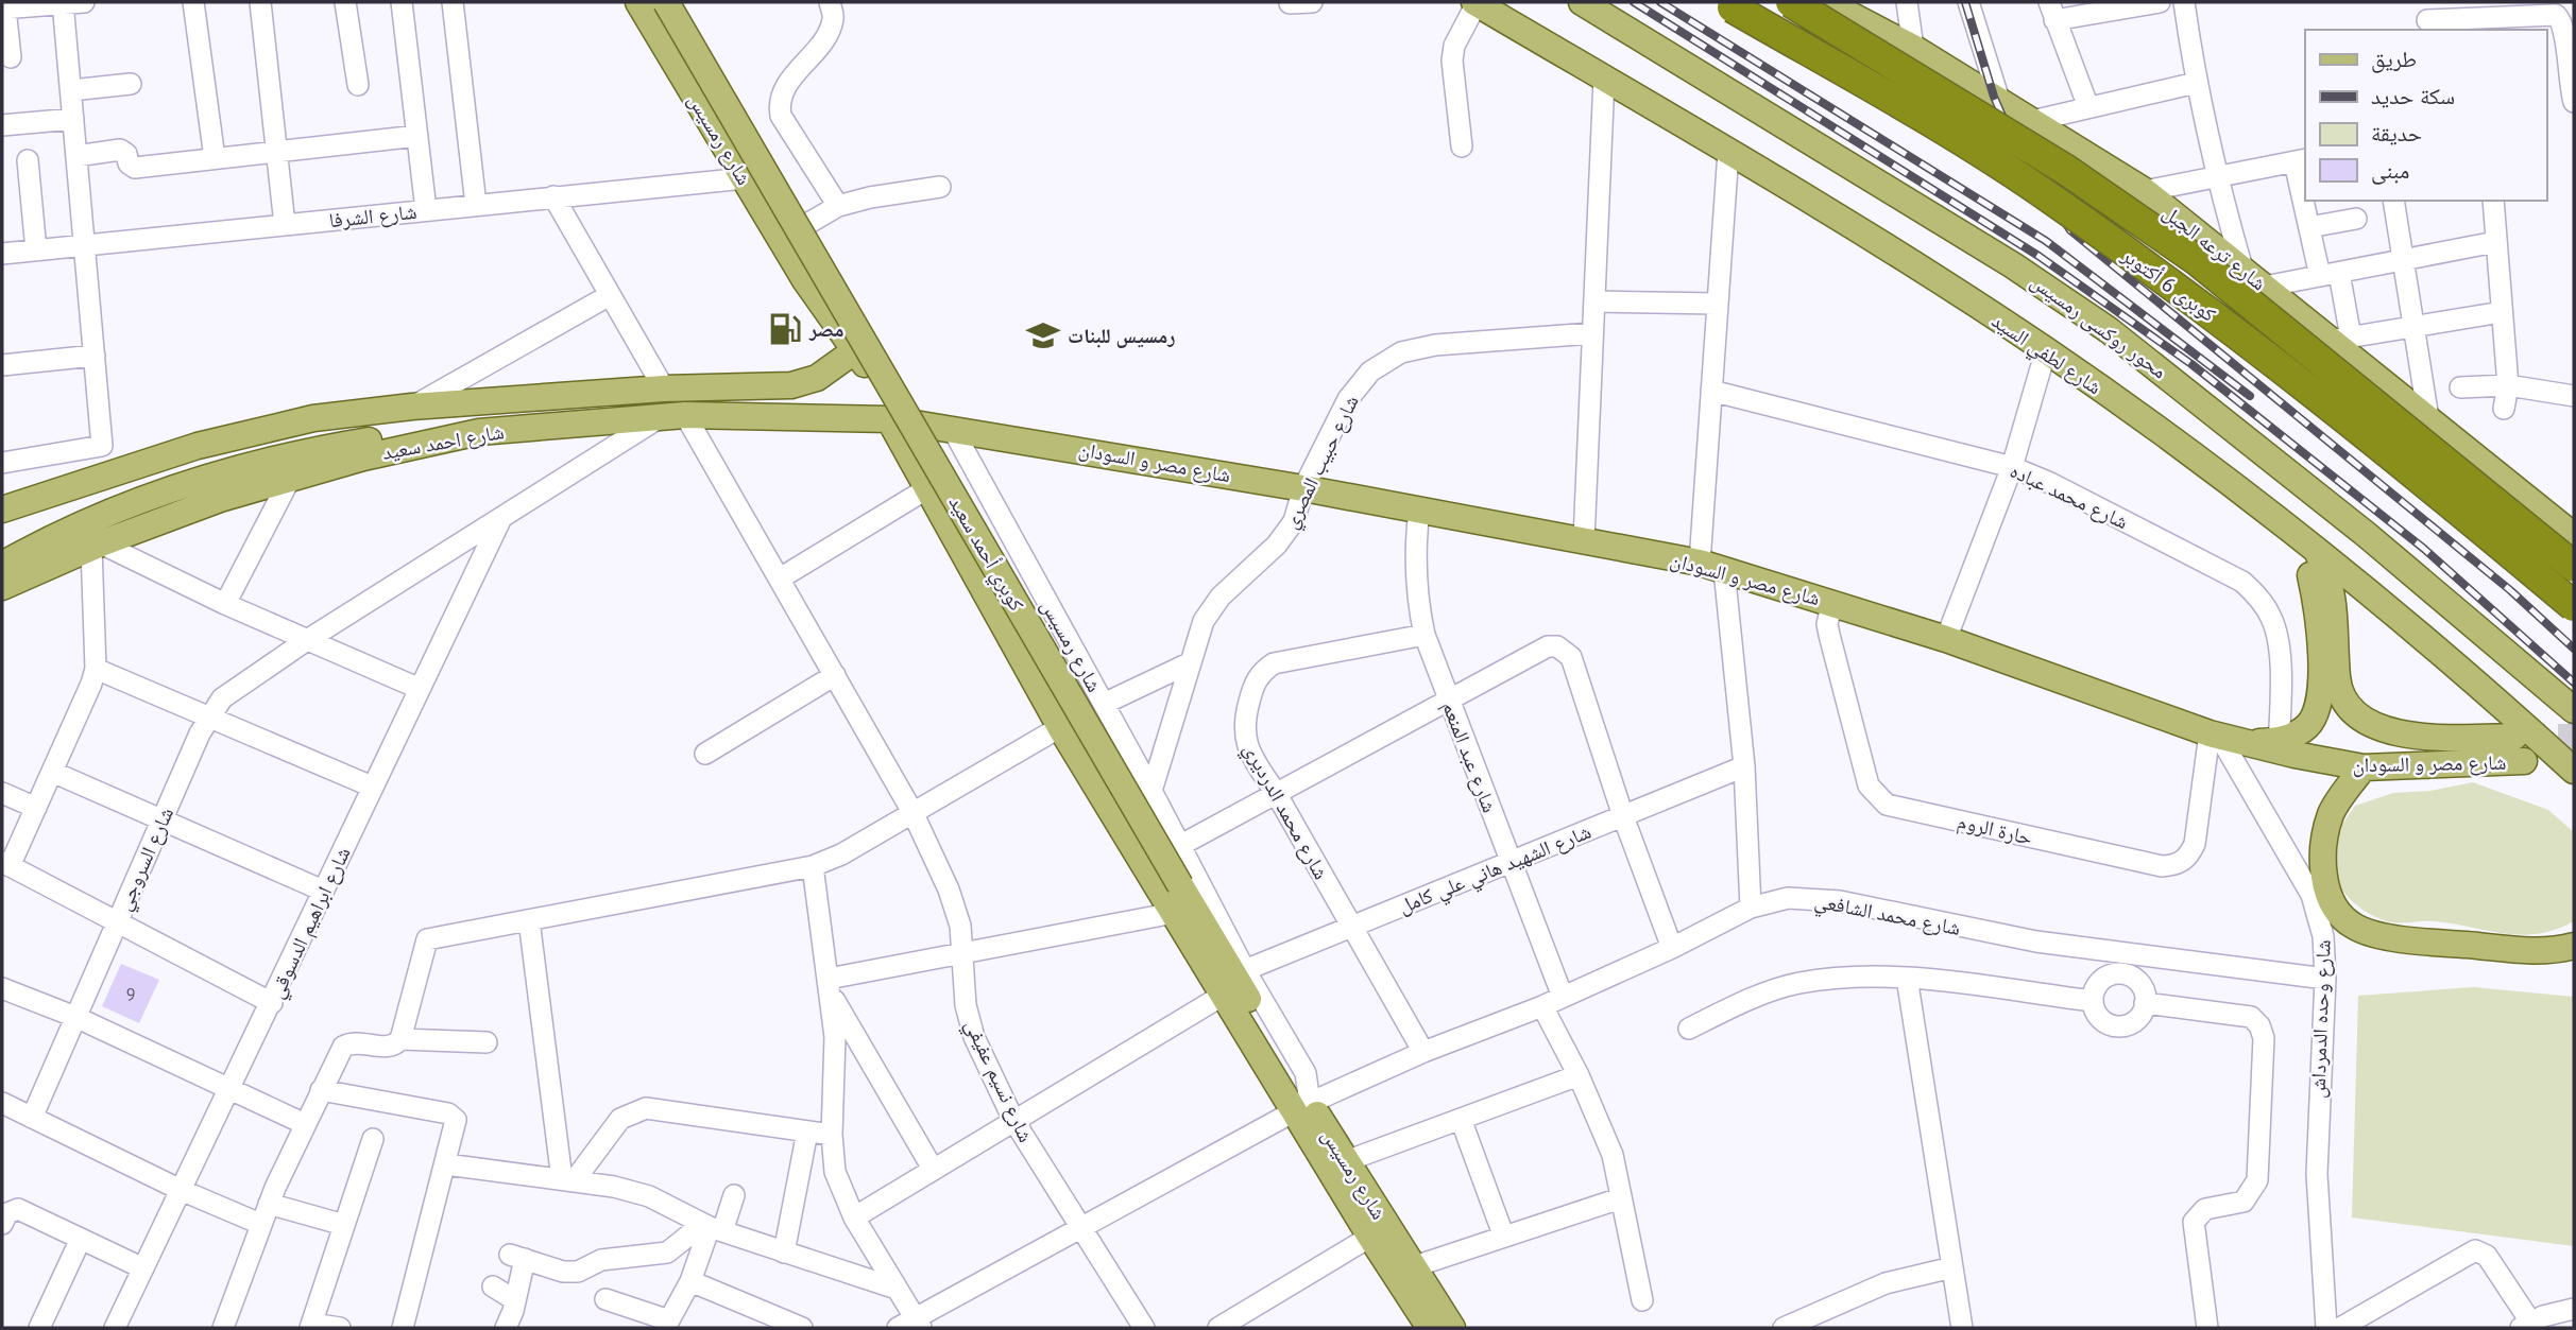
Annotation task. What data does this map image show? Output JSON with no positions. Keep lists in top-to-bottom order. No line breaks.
{"streets":{"highway":["كوبرى 6 أكتوبر"],"main road":["شارع رمسيس","شارع ترعه الجبل","محور روكسى رمسيس","شارع لطفي السيد","شارع احمد سعيد","شارع مصر و السودان","كوبري أحمد سعيد"],"street":["شارع الشرفا","شارع حبيب المصري","شارع محمد عباده","شارع عبد المنعم","شارع محمد الدرديري","حارة الروم","شارع السروجي","شارع الشهيد هاني علي كامل","شارع محمد الشافعي","شارع ابراهيم الدسوقي","شارع وحده الدمرداش","شارع نسيم عفيفي"]},"crossings":[["شارع رمسيس","شارع الشرفا"],["شارع رمسيس","شارع احمد سعيد"],["شارع رمسيس","شارع مصر و السودان"],["شارع رمسيس","شارع حبيب المصري"],["شارع رمسيس","كوبري أحمد سعيد"],["شارع رمسيس","شارع الشهيد هاني علي كامل"],["شارع رمسيس","شارع محمد الشافعي"],["شارع لطفي السيد","شارع مصر و السودان"],["شارع احمد سعيد","شارع مصر و السودان"],["شارع احمد سعيد","شارع السروجي"],["شارع احمد سعيد","شارع نسيم عفيفي"],["شارع مصر و السودان","شارع حبيب المصري"],["شارع مصر و السودان","شارع محمد عباده"],["شارع مصر و السودان","شارع عبد المنعم"],["شارع مصر و السودان","حارة الروم"],["شارع مصر و السودان","شارع وحده الدمرداش"],["كوبري أحمد سعيد","شارع محمد الشافعي"],["شارع عبد المنعم","شارع محمد الدرديري"],["شارع عبد المنعم","شارع الشهيد هاني علي كامل"],["شارع عبد المنعم","شارع محمد الشافعي"],["شارع محمد الدرديري","شارع الشهيد هاني علي كامل"],["شارع محمد الدرديري","شارع محمد الشافعي"],["حارة الروم","شارع وحده الدمرداش"],["شارع السروجي","شارع ابراهيم الدسوقي"],["شارع السروجي","شارع نسيم عفيفي"],["شارع محمد الشافعي","شارع وحده الدمرداش"],["شارع محمد الشافعي","شارع نسيم عفيفي"]],"places":{"fuel station":["مصر"],"school or university":["رمسيس للبنات"]},"house_numbers":["9"],"legend":["طريق","سكة حديد","حديقة","مبنى"]}
